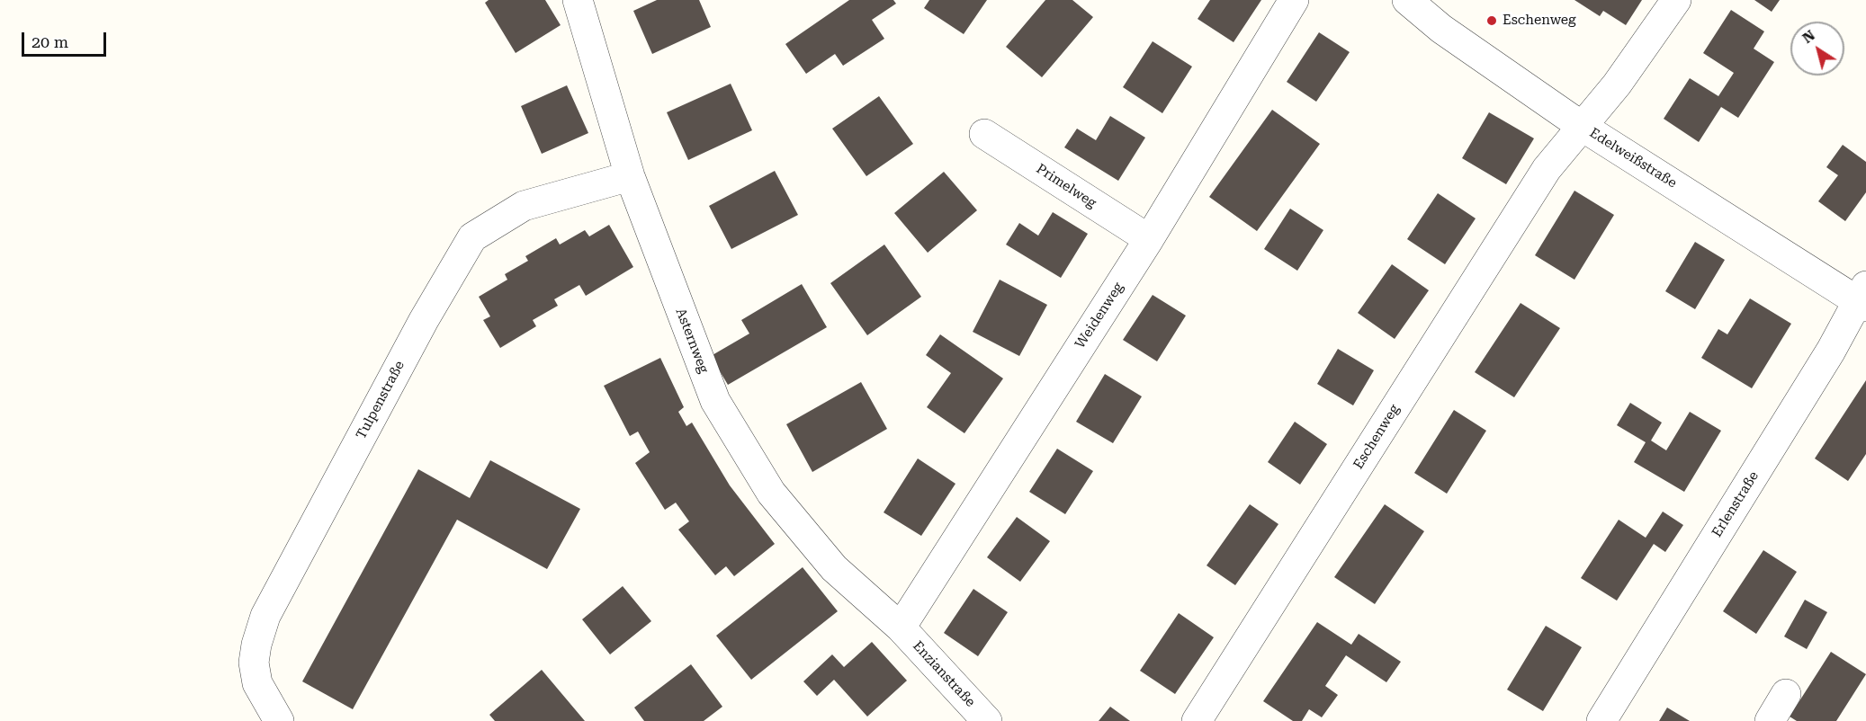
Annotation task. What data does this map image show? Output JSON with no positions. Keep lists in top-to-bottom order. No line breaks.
{"streets":{"street":["Edelweißstraße","Primelweg","Weidenweg","Asternweg","Tulpenstraße","Eschenweg","Erlenstraße","Enzianstraße"]},"crossings":[["Edelweißstraße","Eschenweg"],["Edelweißstraße","Erlenstraße"],["Primelweg","Weidenweg"],["Weidenweg","Asternweg"],["Weidenweg","Enzianstraße"],["Asternweg","Tulpenstraße"],["Asternweg","Enzianstraße"]],"places":["Eschenweg"],"scale_bar":"20 m","north":"top left"}
